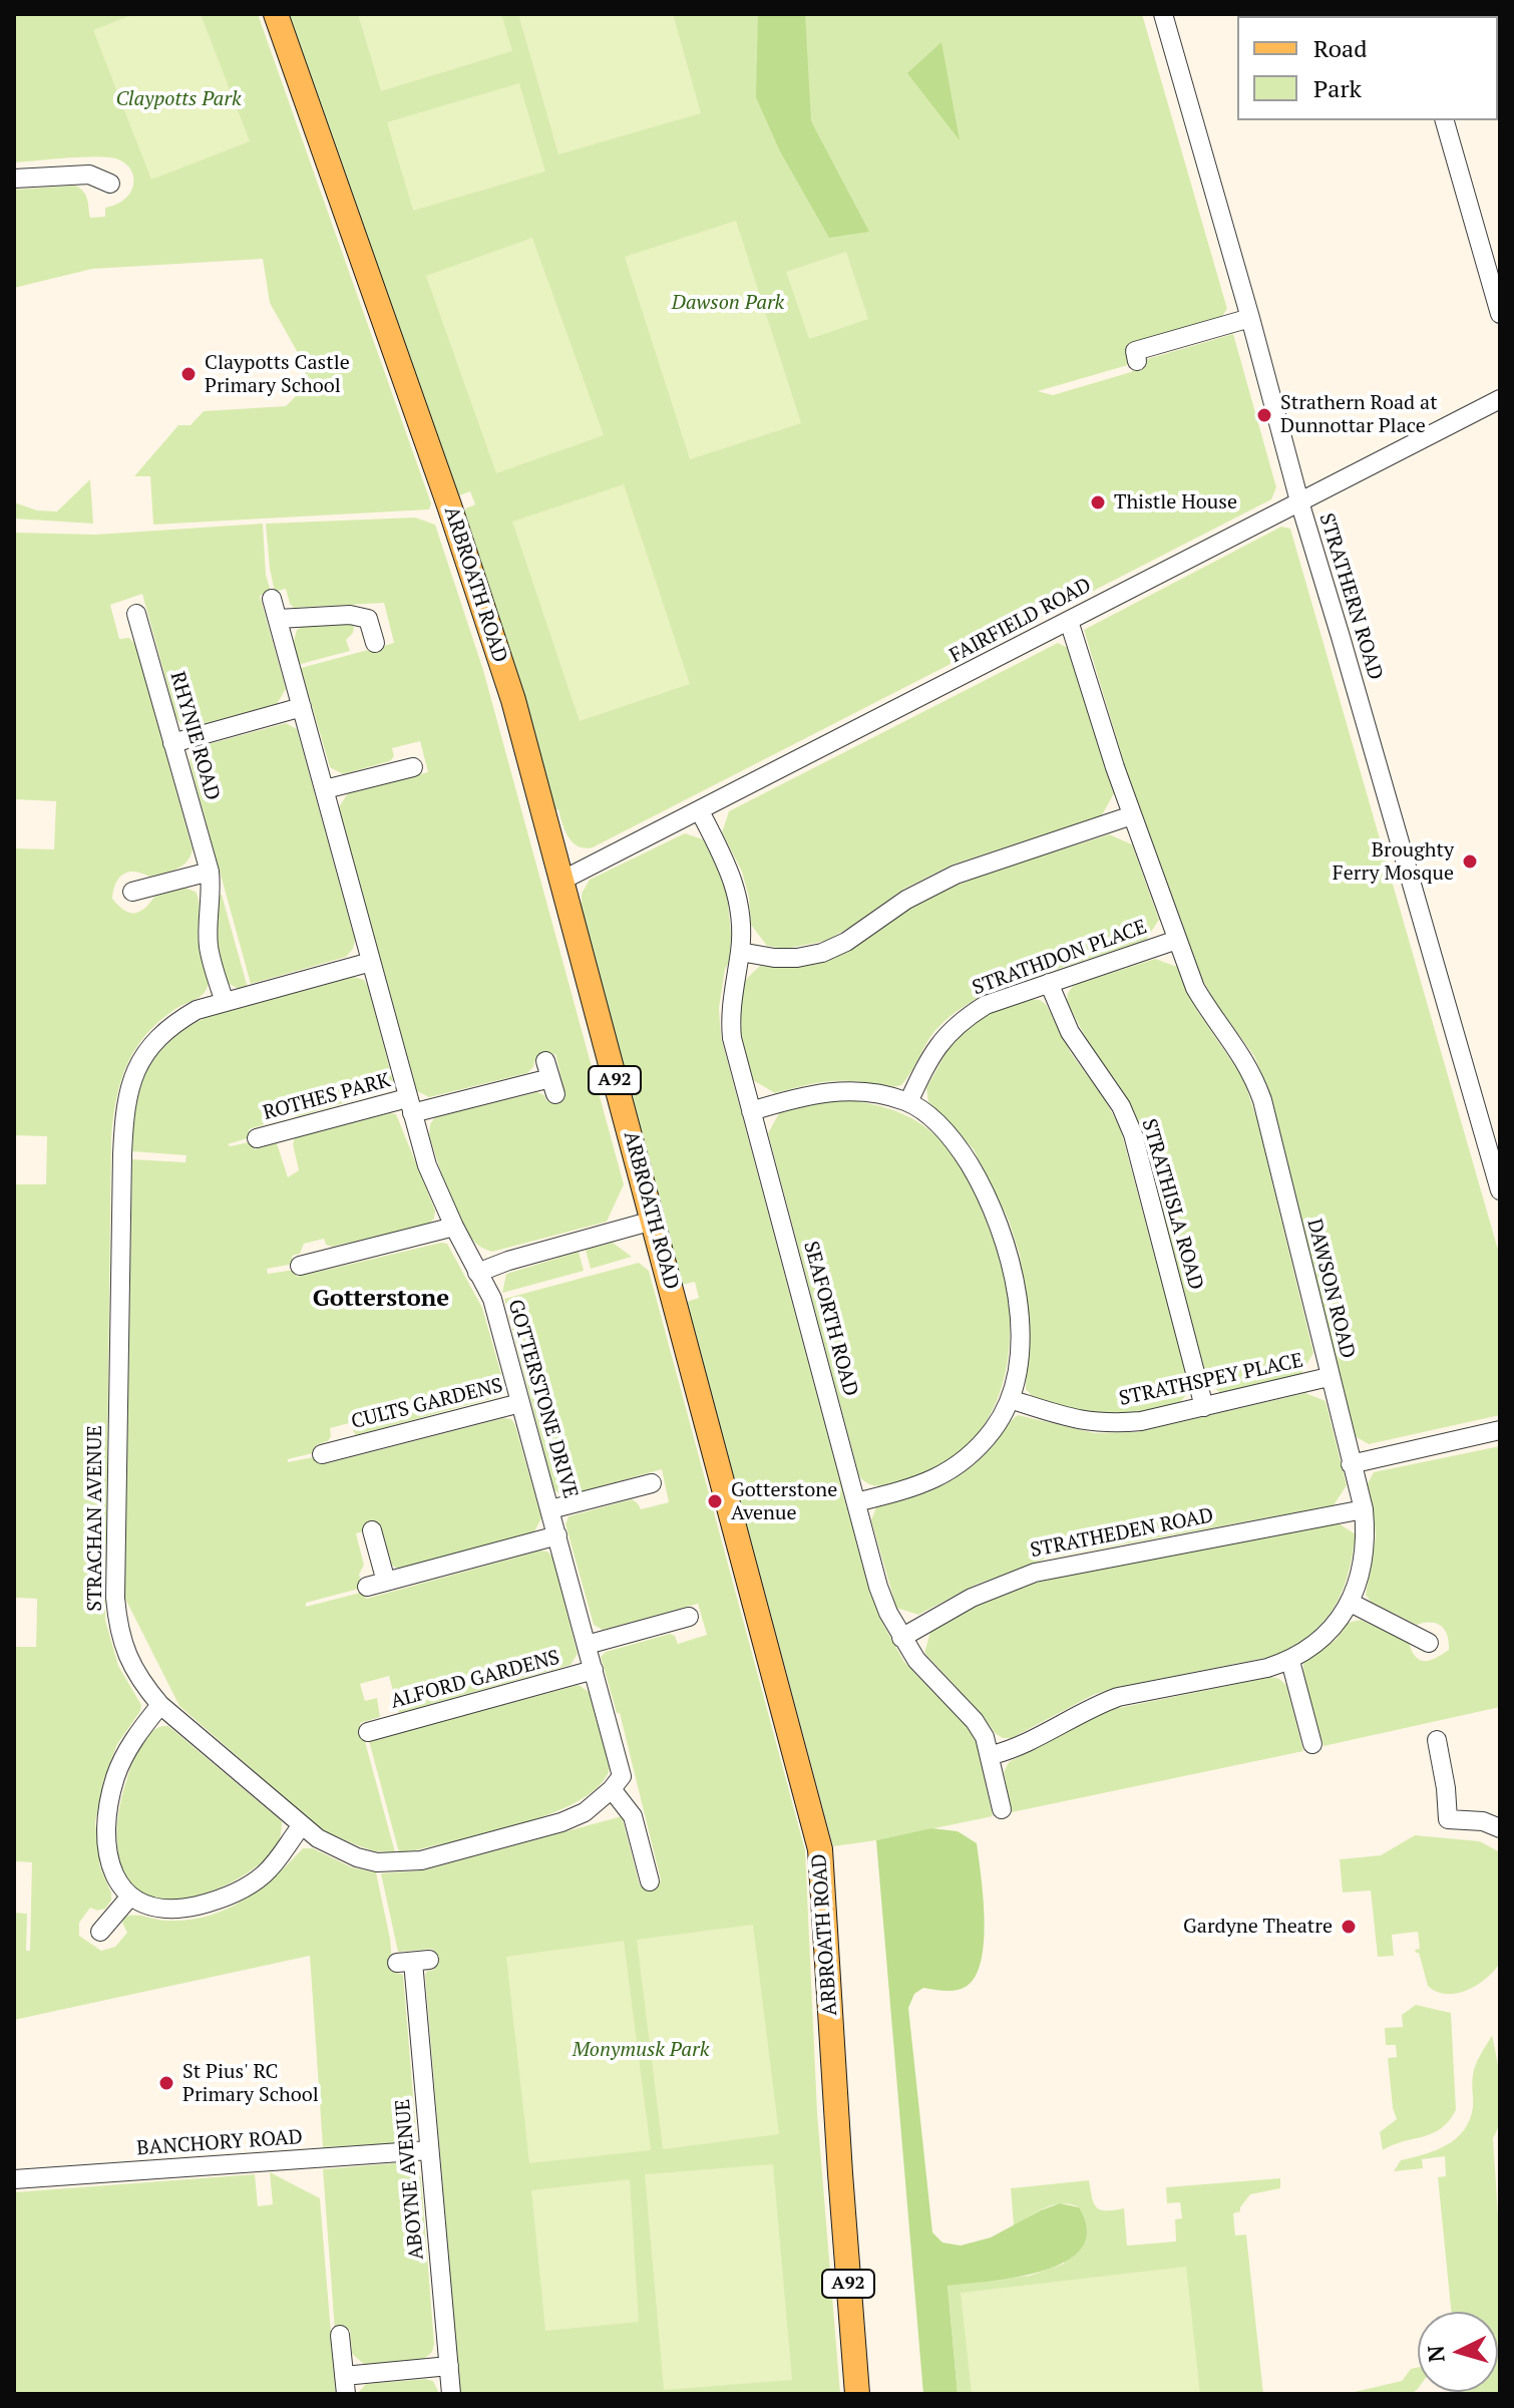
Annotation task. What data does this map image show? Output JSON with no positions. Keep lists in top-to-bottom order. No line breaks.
{"streets":{"main road":["ARBROATH ROAD","A92"],"street":["STRATHERN ROAD","FAIRFIELD ROAD","RHYNIE ROAD","STRATHDON PLACE","ROTHES PARK","STRATHISLA ROAD","DAWSON ROAD","SEAFORTH ROAD","STRATHSPEY PLACE","GOTTERSTONE DRIVE","CULTS GARDENS","STRACHAN AVENUE","STRATHEDEN ROAD","ALFORD GARDENS","BANCHORY ROAD","ABOYNE AVENUE"]},"crossings":[["ARBROATH ROAD","FAIRFIELD ROAD"],["STRATHERN ROAD","FAIRFIELD ROAD"],["FAIRFIELD ROAD","DAWSON ROAD"],["FAIRFIELD ROAD","SEAFORTH ROAD"],["RHYNIE ROAD","STRACHAN AVENUE"],["STRATHDON PLACE","STRATHISLA ROAD"],["STRATHDON PLACE","DAWSON ROAD"],["ROTHES PARK","GOTTERSTONE DRIVE"],["STRATHISLA ROAD","STRATHSPEY PLACE"],["DAWSON ROAD","SEAFORTH ROAD"],["DAWSON ROAD","STRATHSPEY PLACE"],["DAWSON ROAD","STRATHEDEN ROAD"],["SEAFORTH ROAD","STRATHEDEN ROAD"],["GOTTERSTONE DRIVE","CULTS GARDENS"],["GOTTERSTONE DRIVE","STRACHAN AVENUE"],["GOTTERSTONE DRIVE","ALFORD GARDENS"],["BANCHORY ROAD","ABOYNE AVENUE"]],"districts":["Gotterstone"],"parks":["Claypotts Park","Dawson Park","Monymusk Park"],"places":["Claypotts Castle Primary School","Strathern Road at Dunnottar Place","Thistle House","Broughty Ferry Mosque","Gotterstone Avenue","Gardyne Theatre","St Pius' RC Primary School"],"legend":["Road","Park"],"north":"left"}
